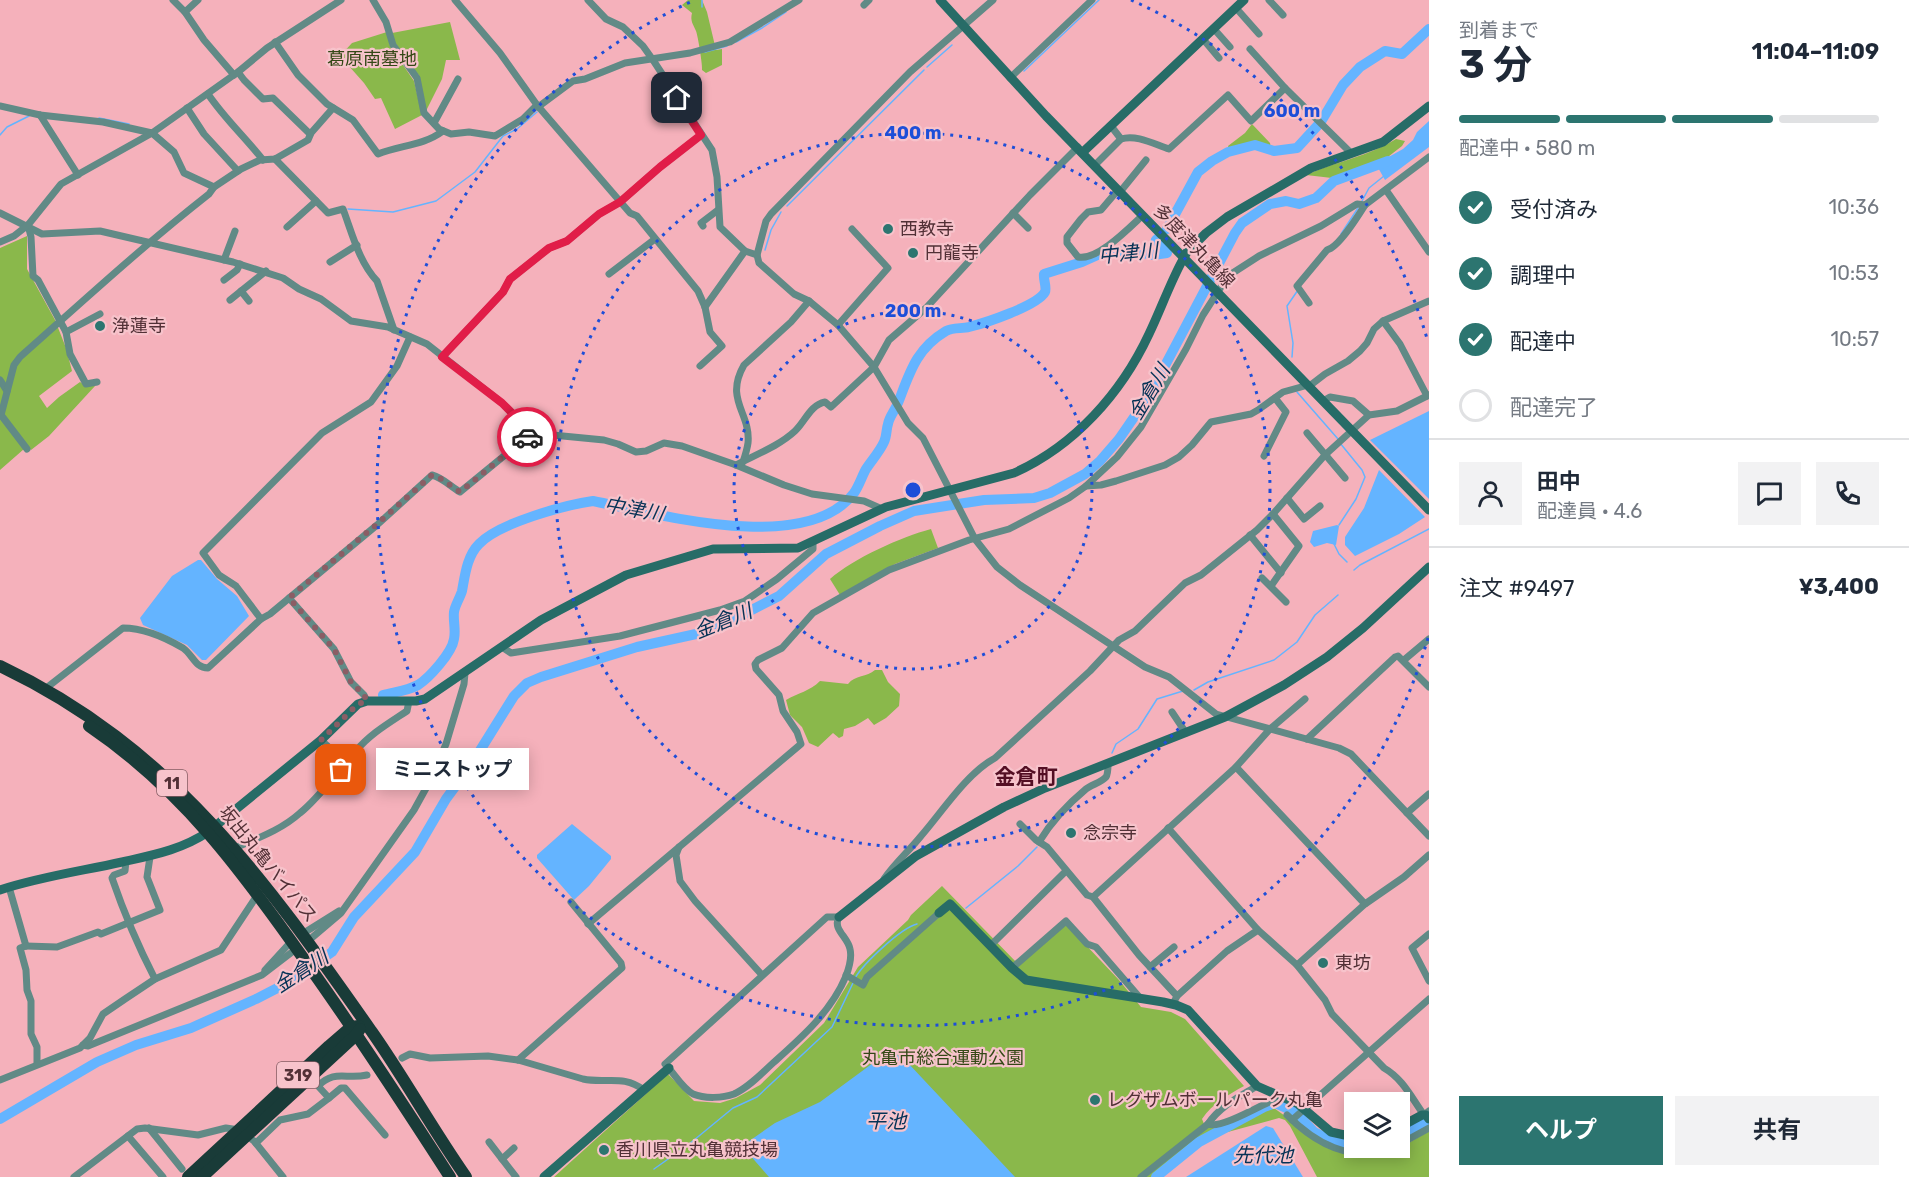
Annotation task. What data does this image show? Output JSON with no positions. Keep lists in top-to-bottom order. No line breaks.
{"streets":{"highway":["11","坂出丸亀バイパス","319"],"street":["多度津丸亀線"]},"crossings":[["坂出丸亀バイパス","319"]],"districts":["金倉町"],"water":["中津川","金倉川","平池","先代池"],"parks":["葛原南墓地","丸亀市総合運動公園"],"places":["西教寺","円龍寺","浄蓮寺","ミニストップ","念宗寺","東坊","レグザムボールパーク丸亀","香川県立丸亀競技場"],"page":{"heading":["3 分","到着まで","11:04–11:09"],"panel":["田中","配達員 · 4.6","注文 #9497","¥3,400"],"bar":"配達中 · 580 m","list":[["受付済み","10:36"],["調理中","10:53"],["配達中","10:57"],"配達完了"],"bubble":"ミニストップ","buttons":["ヘルプ","共有"]},"rings":["600 m","400 m","200 m"]}
